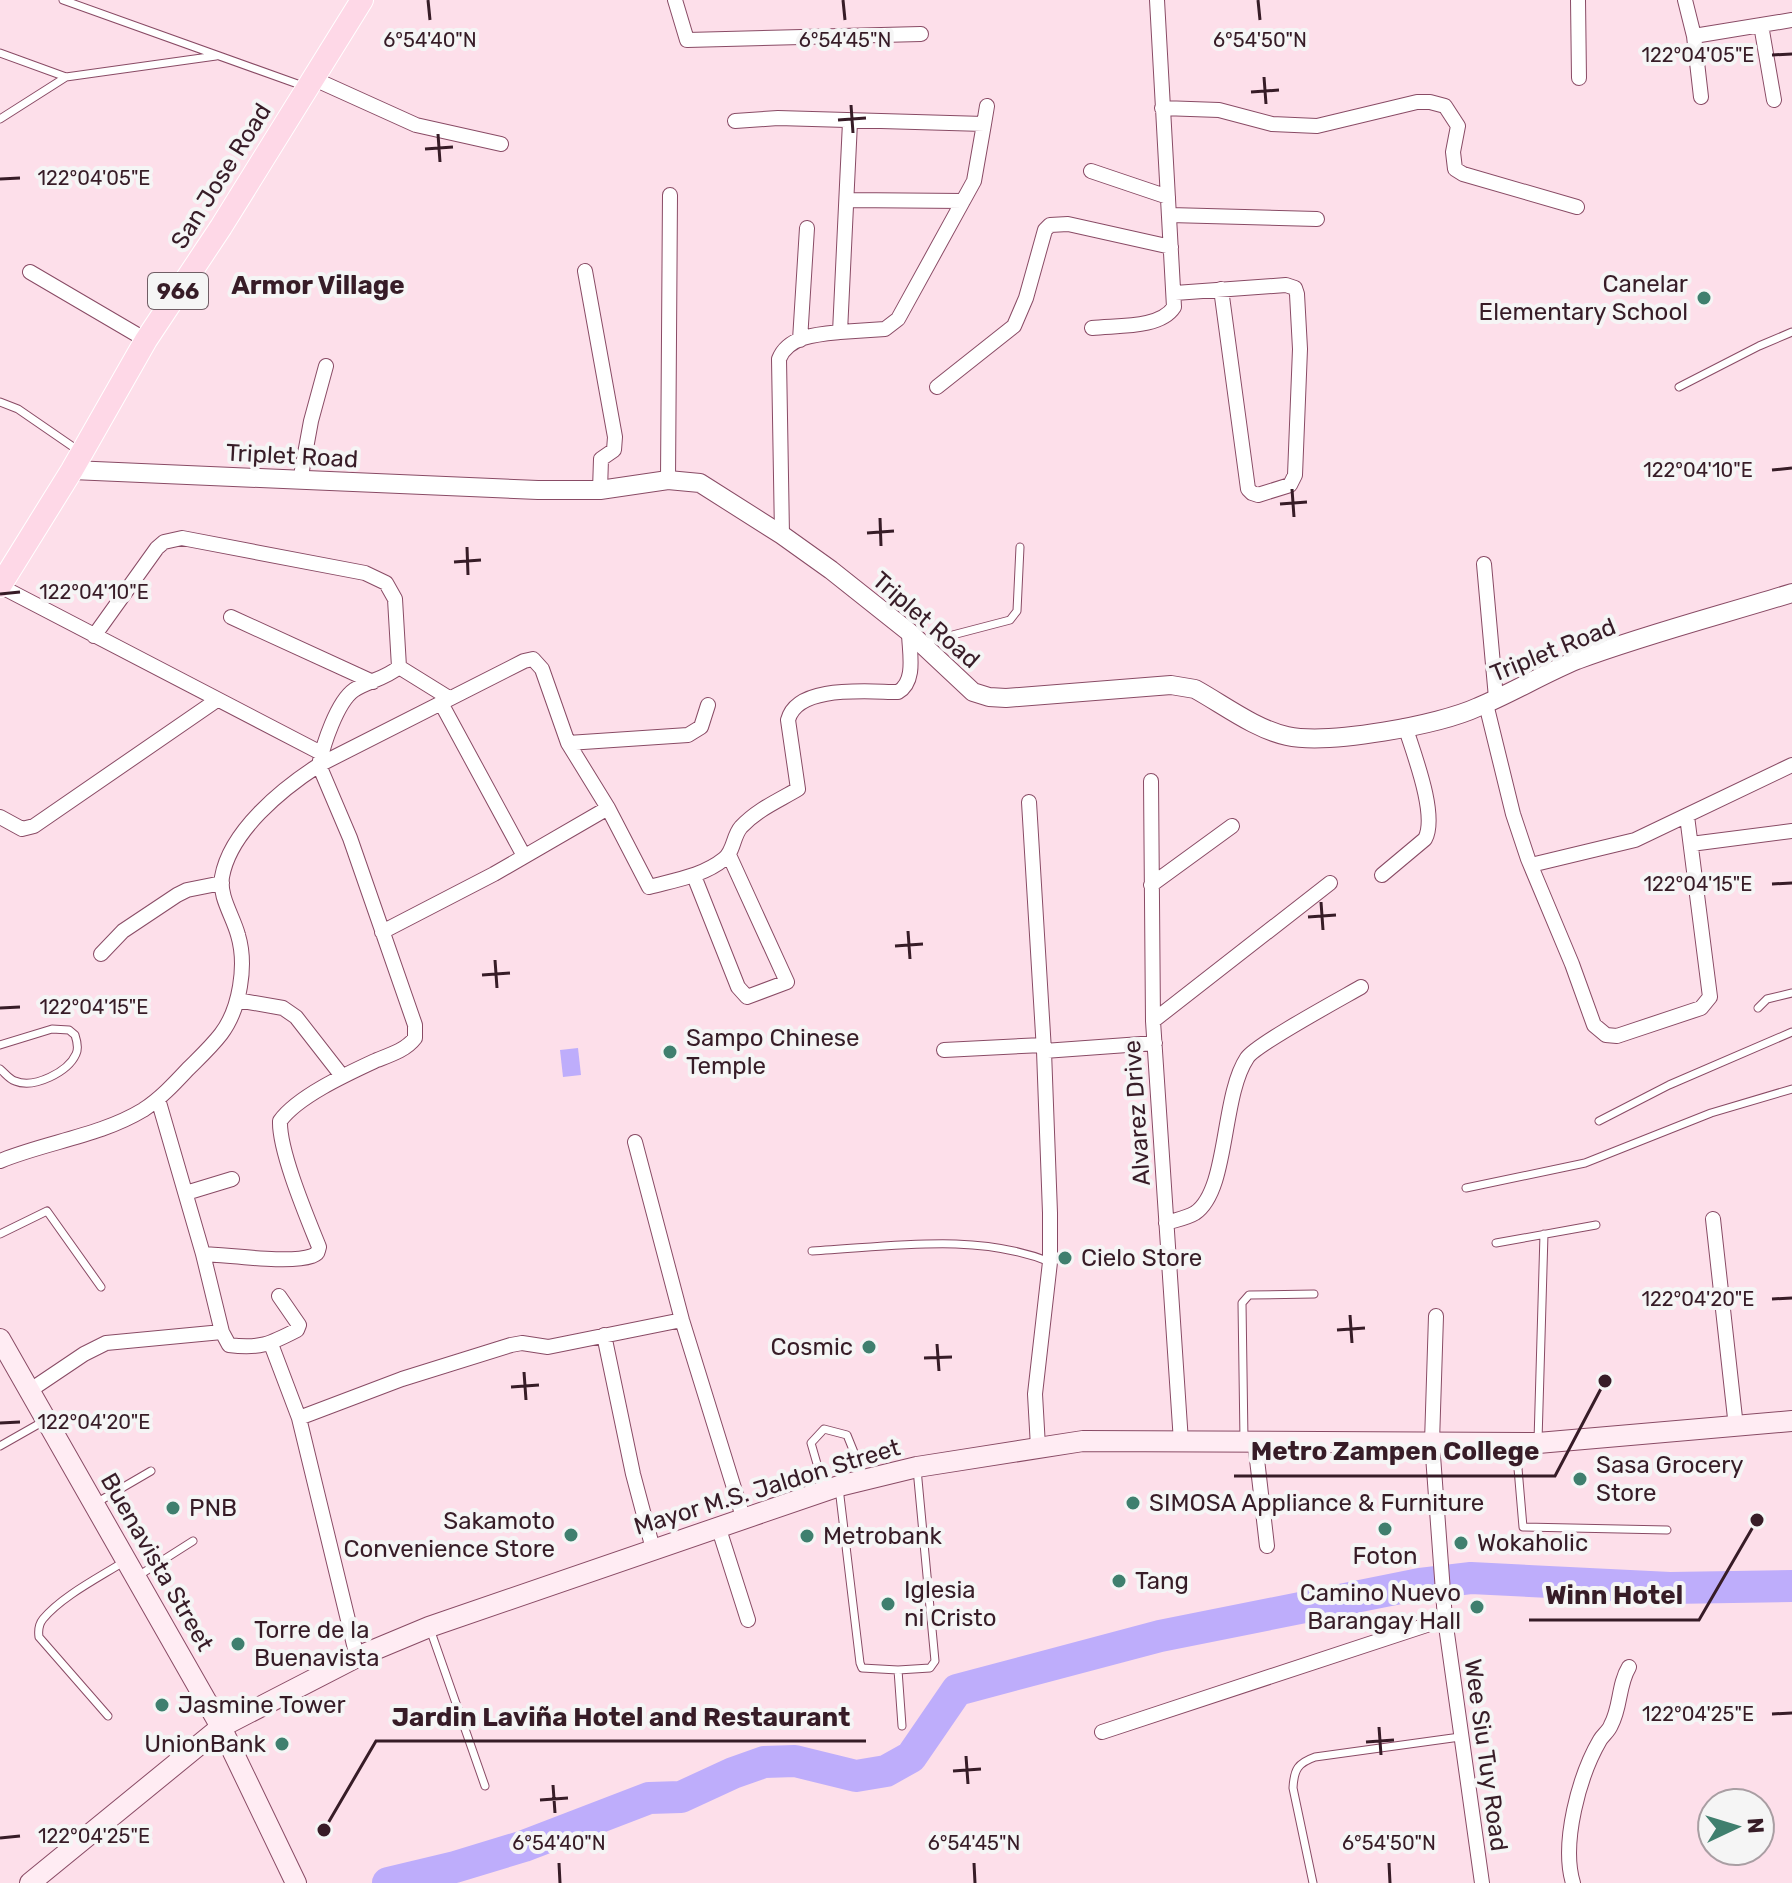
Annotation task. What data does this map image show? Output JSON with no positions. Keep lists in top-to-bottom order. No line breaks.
{"streets":{"main road":["San Jose Road","966","Mayor M.S. Jaldon Street","Buenavista Street"],"street":["Triplet Road","Alvarez Drive","Wee Siu Tuy Road"]},"crossings":[["San Jose Road","Triplet Road"],["Alvarez Drive","Mayor M.S. Jaldon Street"],["Mayor M.S. Jaldon Street","Buenavista Street"],["Mayor M.S. Jaldon Street","Wee Siu Tuy Road"]],"districts":["Armor Village"],"places":["Canelar Elementary School","Sampo Chinese Temple","Cielo Store","Cosmic","Metro Zampen College","Sasa Grocery Store","SIMOSA Appliance & Furniture","PNB","Winn Hotel","Foton","Sakamoto Convenience Store","Metrobank","Wokaholic","Tang","Iglesia ni Cristo","Camino Nuevo Barangay Hall","Torre de la Buenavista","Jasmine Tower","UnionBank","Jardin Laviña Hotel and Restaurant"],"north":"right","coordinates":["6°54'40\"N","6°54'45\"N","6°54'50\"N","122°04'05\"E","122°04'10\"E","122°04'15\"E","122°04'20\"E","122°04'25\"E"]}
